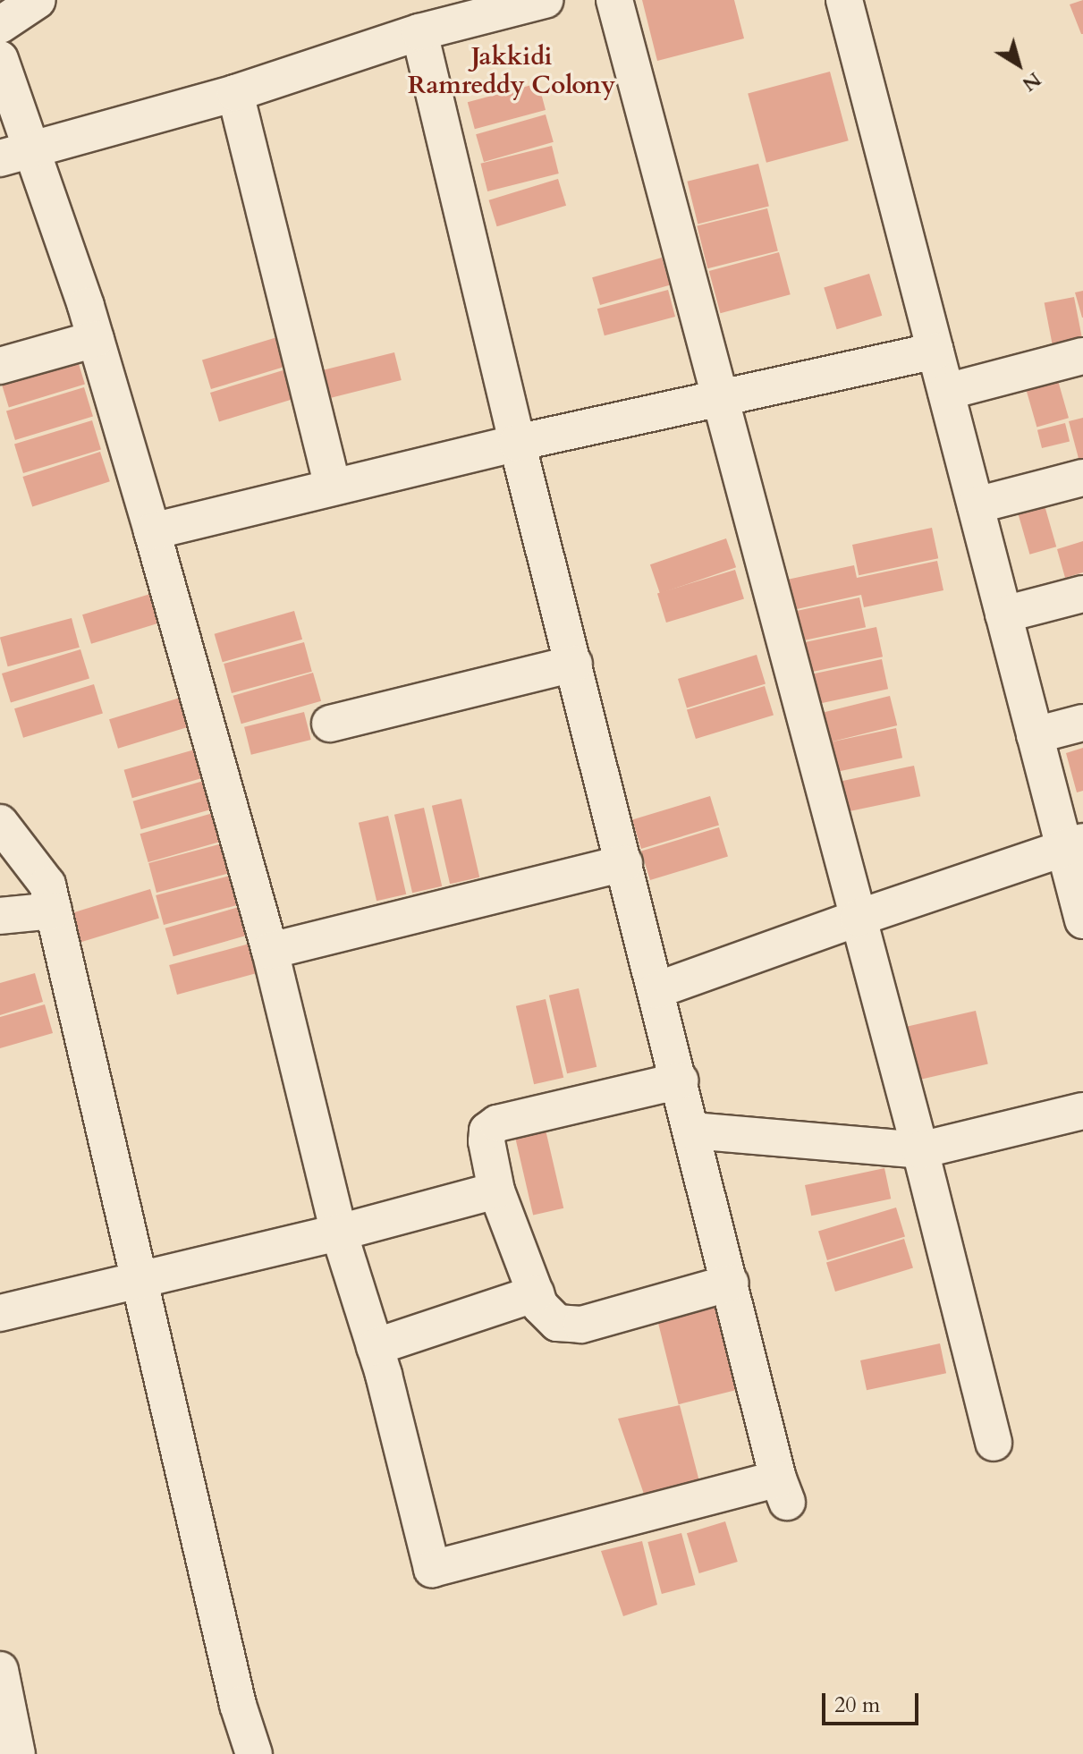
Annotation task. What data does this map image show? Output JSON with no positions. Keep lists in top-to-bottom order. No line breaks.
{"districts":["Jakkidi Ramreddy Colony"],"scale_bar":"20 m","north":"bottom right"}
